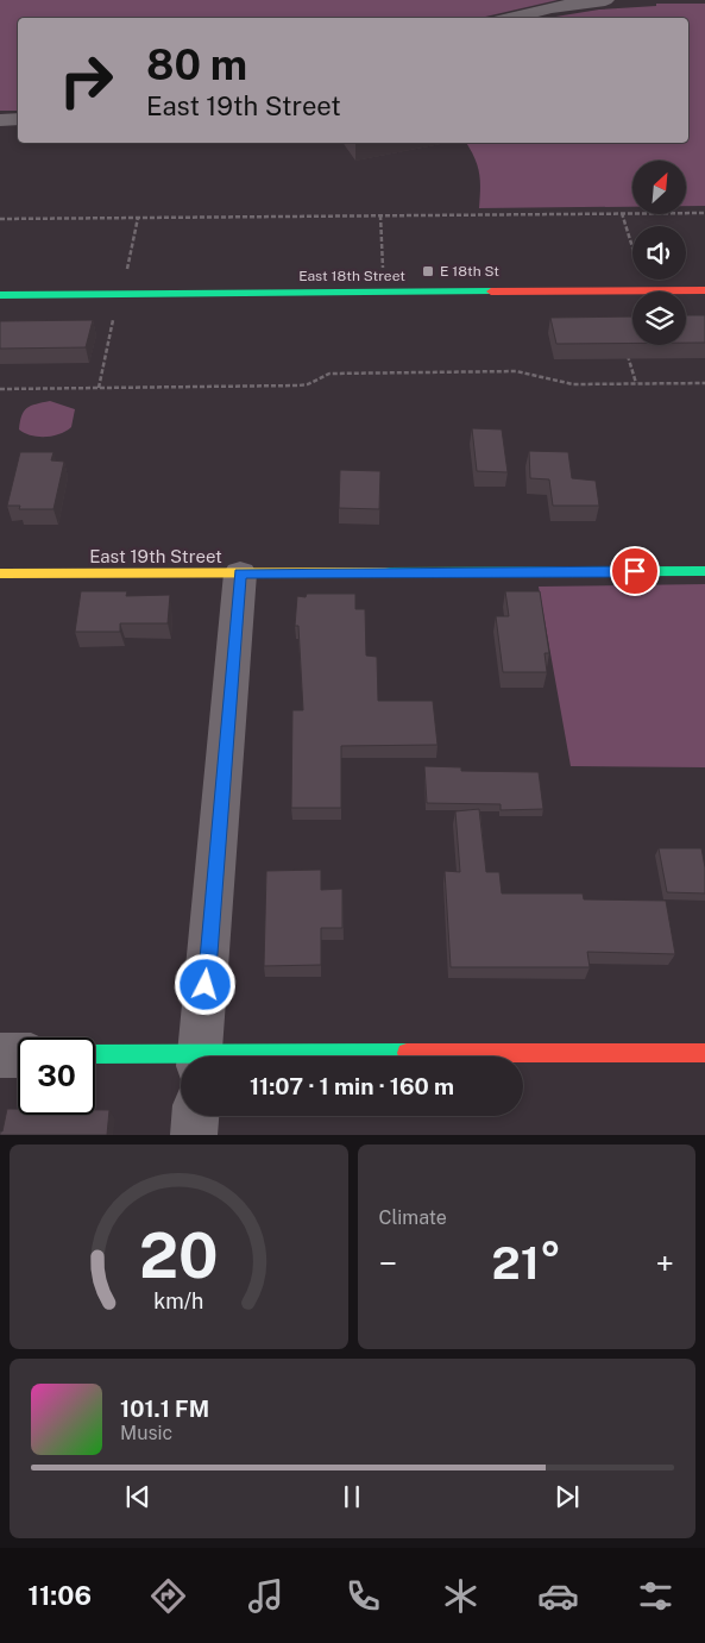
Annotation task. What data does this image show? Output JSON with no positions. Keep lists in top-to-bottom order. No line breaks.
{"streets":{"street":["East 18th Street","East 19th Street"]},"places":{"transit":["E 18th St"]},"north":"top right","page":{"turn":["80 m","East 19th Street"],"limit":"30","trip":"11:07 · 1 min · 160 m","tile":"Climate","heat":["−","21°","+"],"song":["101.1 FM","Music"],"tabs":"11:06","gauge":["20","km/h"]}}
